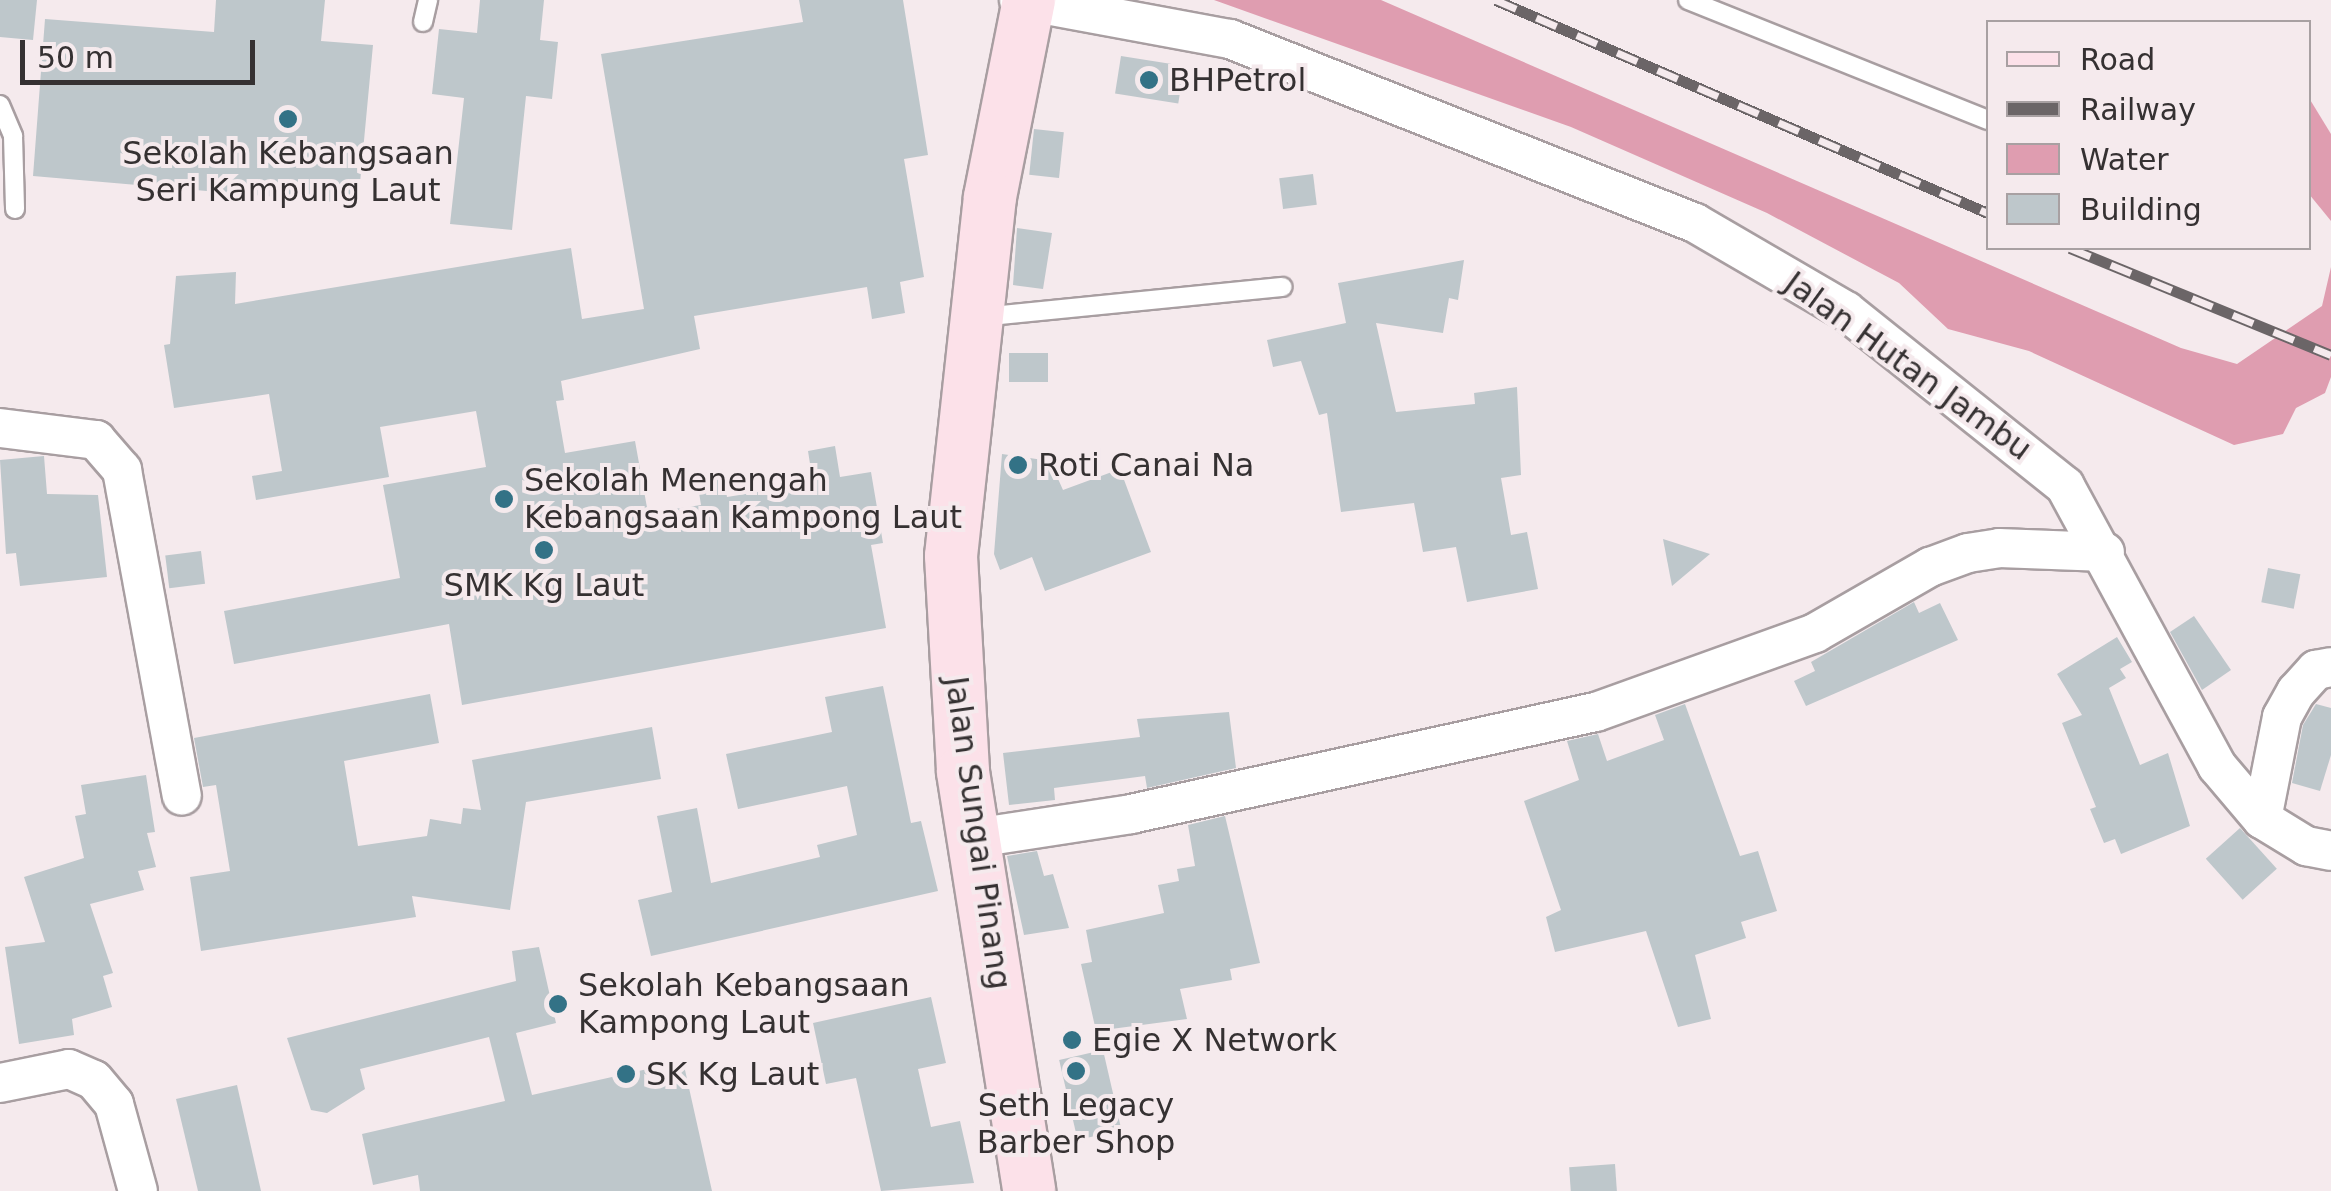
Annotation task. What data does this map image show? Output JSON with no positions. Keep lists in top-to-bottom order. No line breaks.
{"streets":{"street":["Jalan Hutan Jambu","Jalan Sungai Pinang"]},"crossings":[["Jalan Hutan Jambu","Jalan Sungai Pinang"]],"places":["BHPetrol","Sekolah Kebangsaan Seri Kampung Laut","Roti Canai Na","Sekolah Menengah Kebangsaan Kampong Laut","SMK Kg Laut","Sekolah Kebangsaan Kampong Laut","Egie X Network","Seth Legacy Barber Shop","SK Kg Laut"],"legend":["Road","Railway","Water","Building"],"scale_bar":"50 m"}
